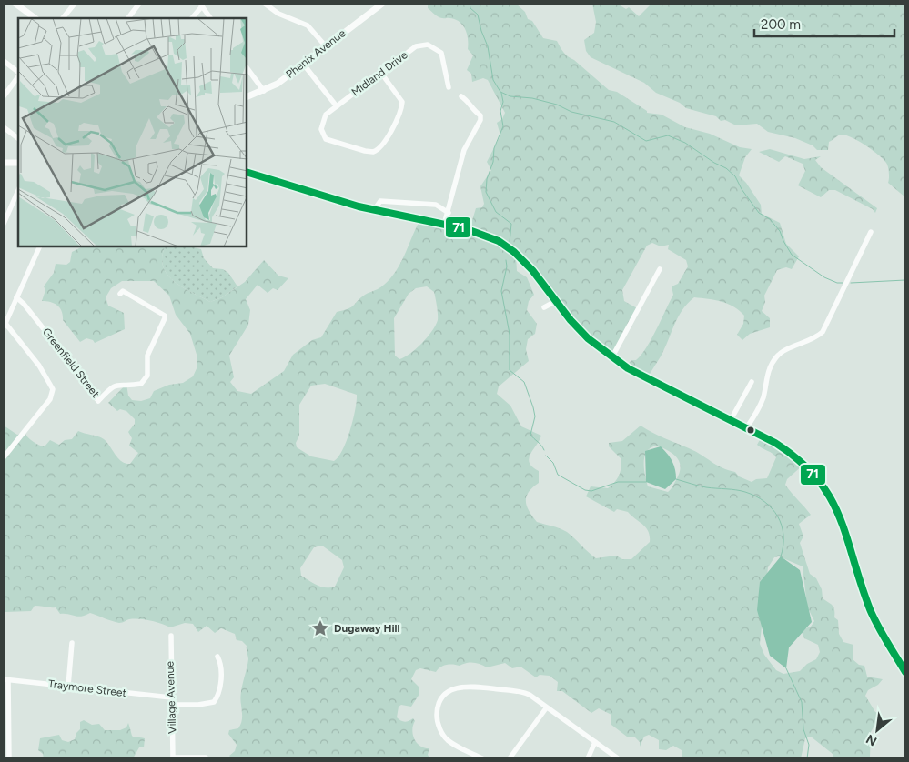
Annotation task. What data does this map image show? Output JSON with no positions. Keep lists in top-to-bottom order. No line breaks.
{"streets":{"main road":["Phenix Avenue"],"street":["Midland Drive","Greenfield Street","Traymore Street","Village Avenue"]},"crossings":[["Traymore Street","Village Avenue"]],"places":{"place":["Dugaway Hill"]},"lines":["transit line 71"],"scale_bar":"200 m","north":"bottom left"}
